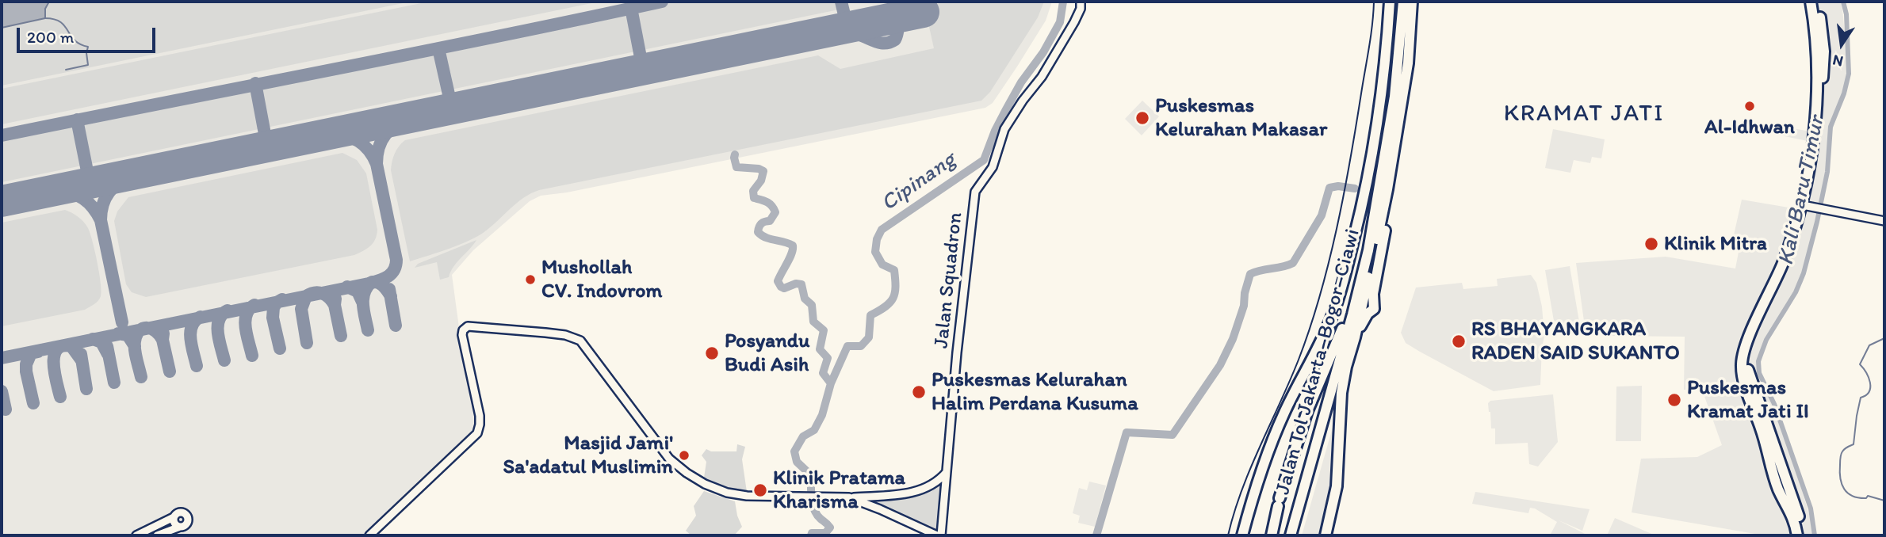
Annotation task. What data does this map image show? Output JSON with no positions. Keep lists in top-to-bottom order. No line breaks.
{"streets":{"highway":["Jalan Tol Jakarta–Bogor–Ciawi"],"street":["Jalan Squadron"]},"districts":["KRAMAT JATI"],"water":["Cipinang","Kali Baru Timur"],"places":["Al-Idhwan","Puskesmas Kelurahan Makasar","Klinik Mitra","Mushollah CV. Indovrom","RS BHAYANGKARA RADEN SAID SUKANTO","Posyandu Budi Asih","Puskesmas Kelurahan Halim Perdana Kusuma","Puskesmas Kramat Jati II","Masjid Jami' Sa'adatul Muslimin","Klinik Pratama Kharisma"],"scale_bar":"200 m","north":"bottom"}
